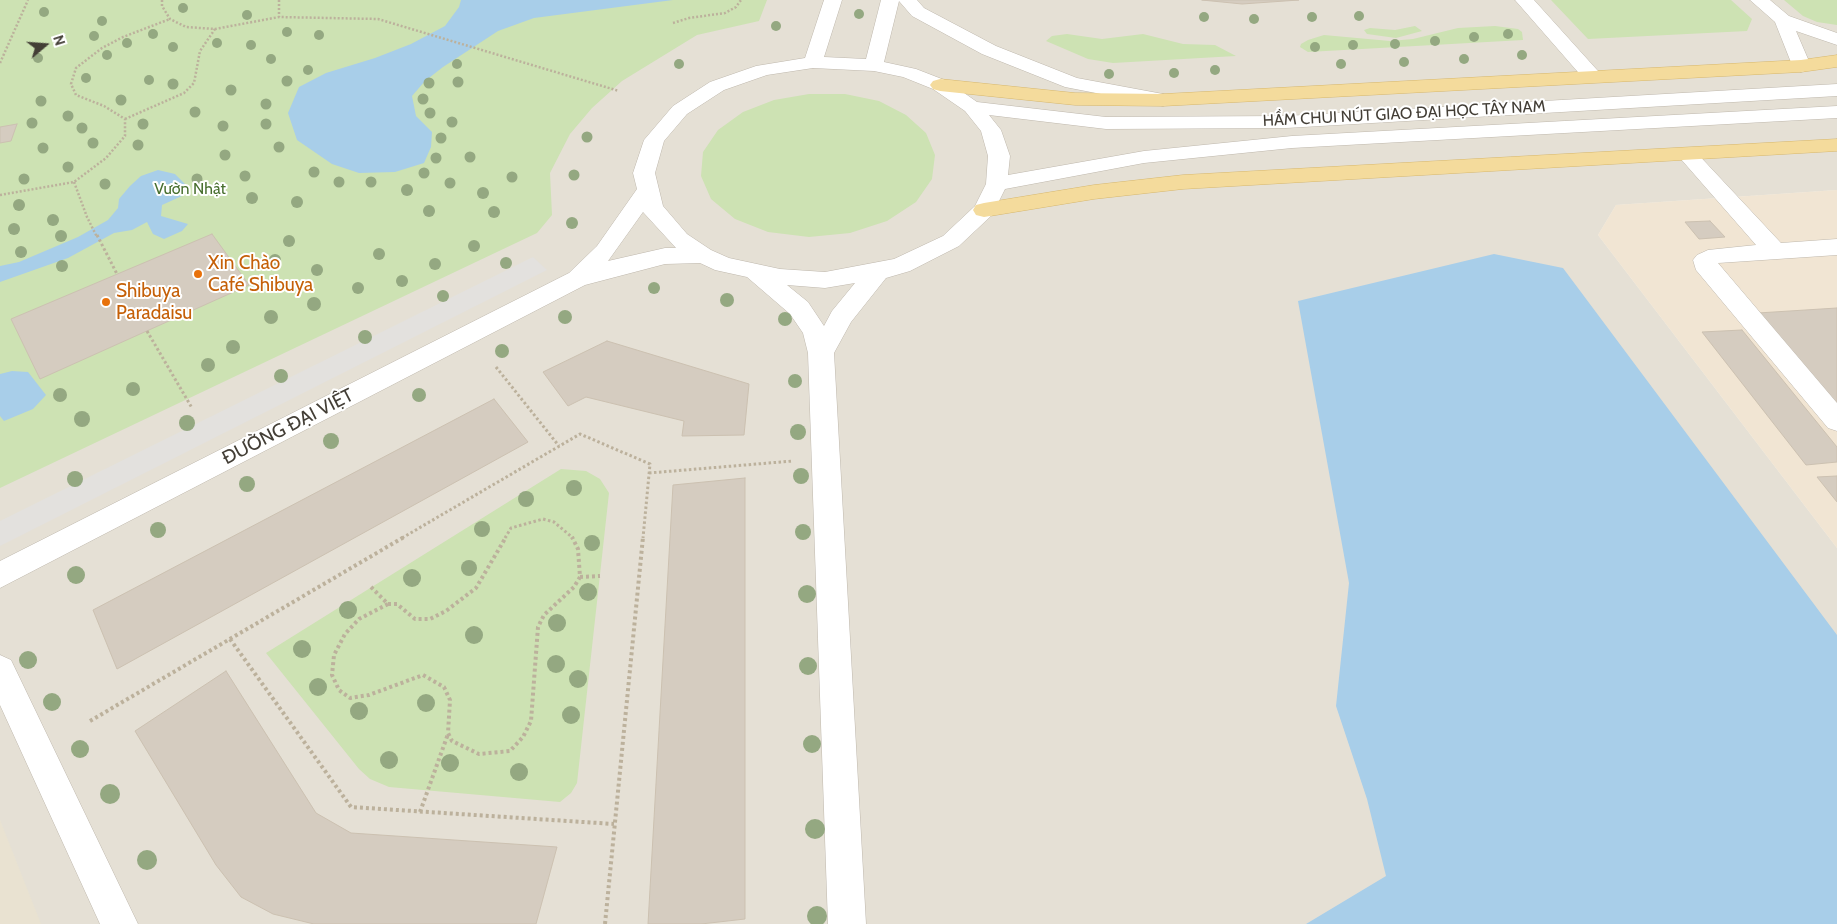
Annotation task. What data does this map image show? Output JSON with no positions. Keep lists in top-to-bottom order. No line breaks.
{"streets":{"street":["HẦM CHUI NÚT GIAO ĐẠI HỌC TÂY NAM","ĐƯỜNG ĐẠI VIỆT"]},"parks":["Vườn Nhật"],"places":["Xin Chào Café Shibuya","Shibuya Paradaisu"],"north":"right"}
